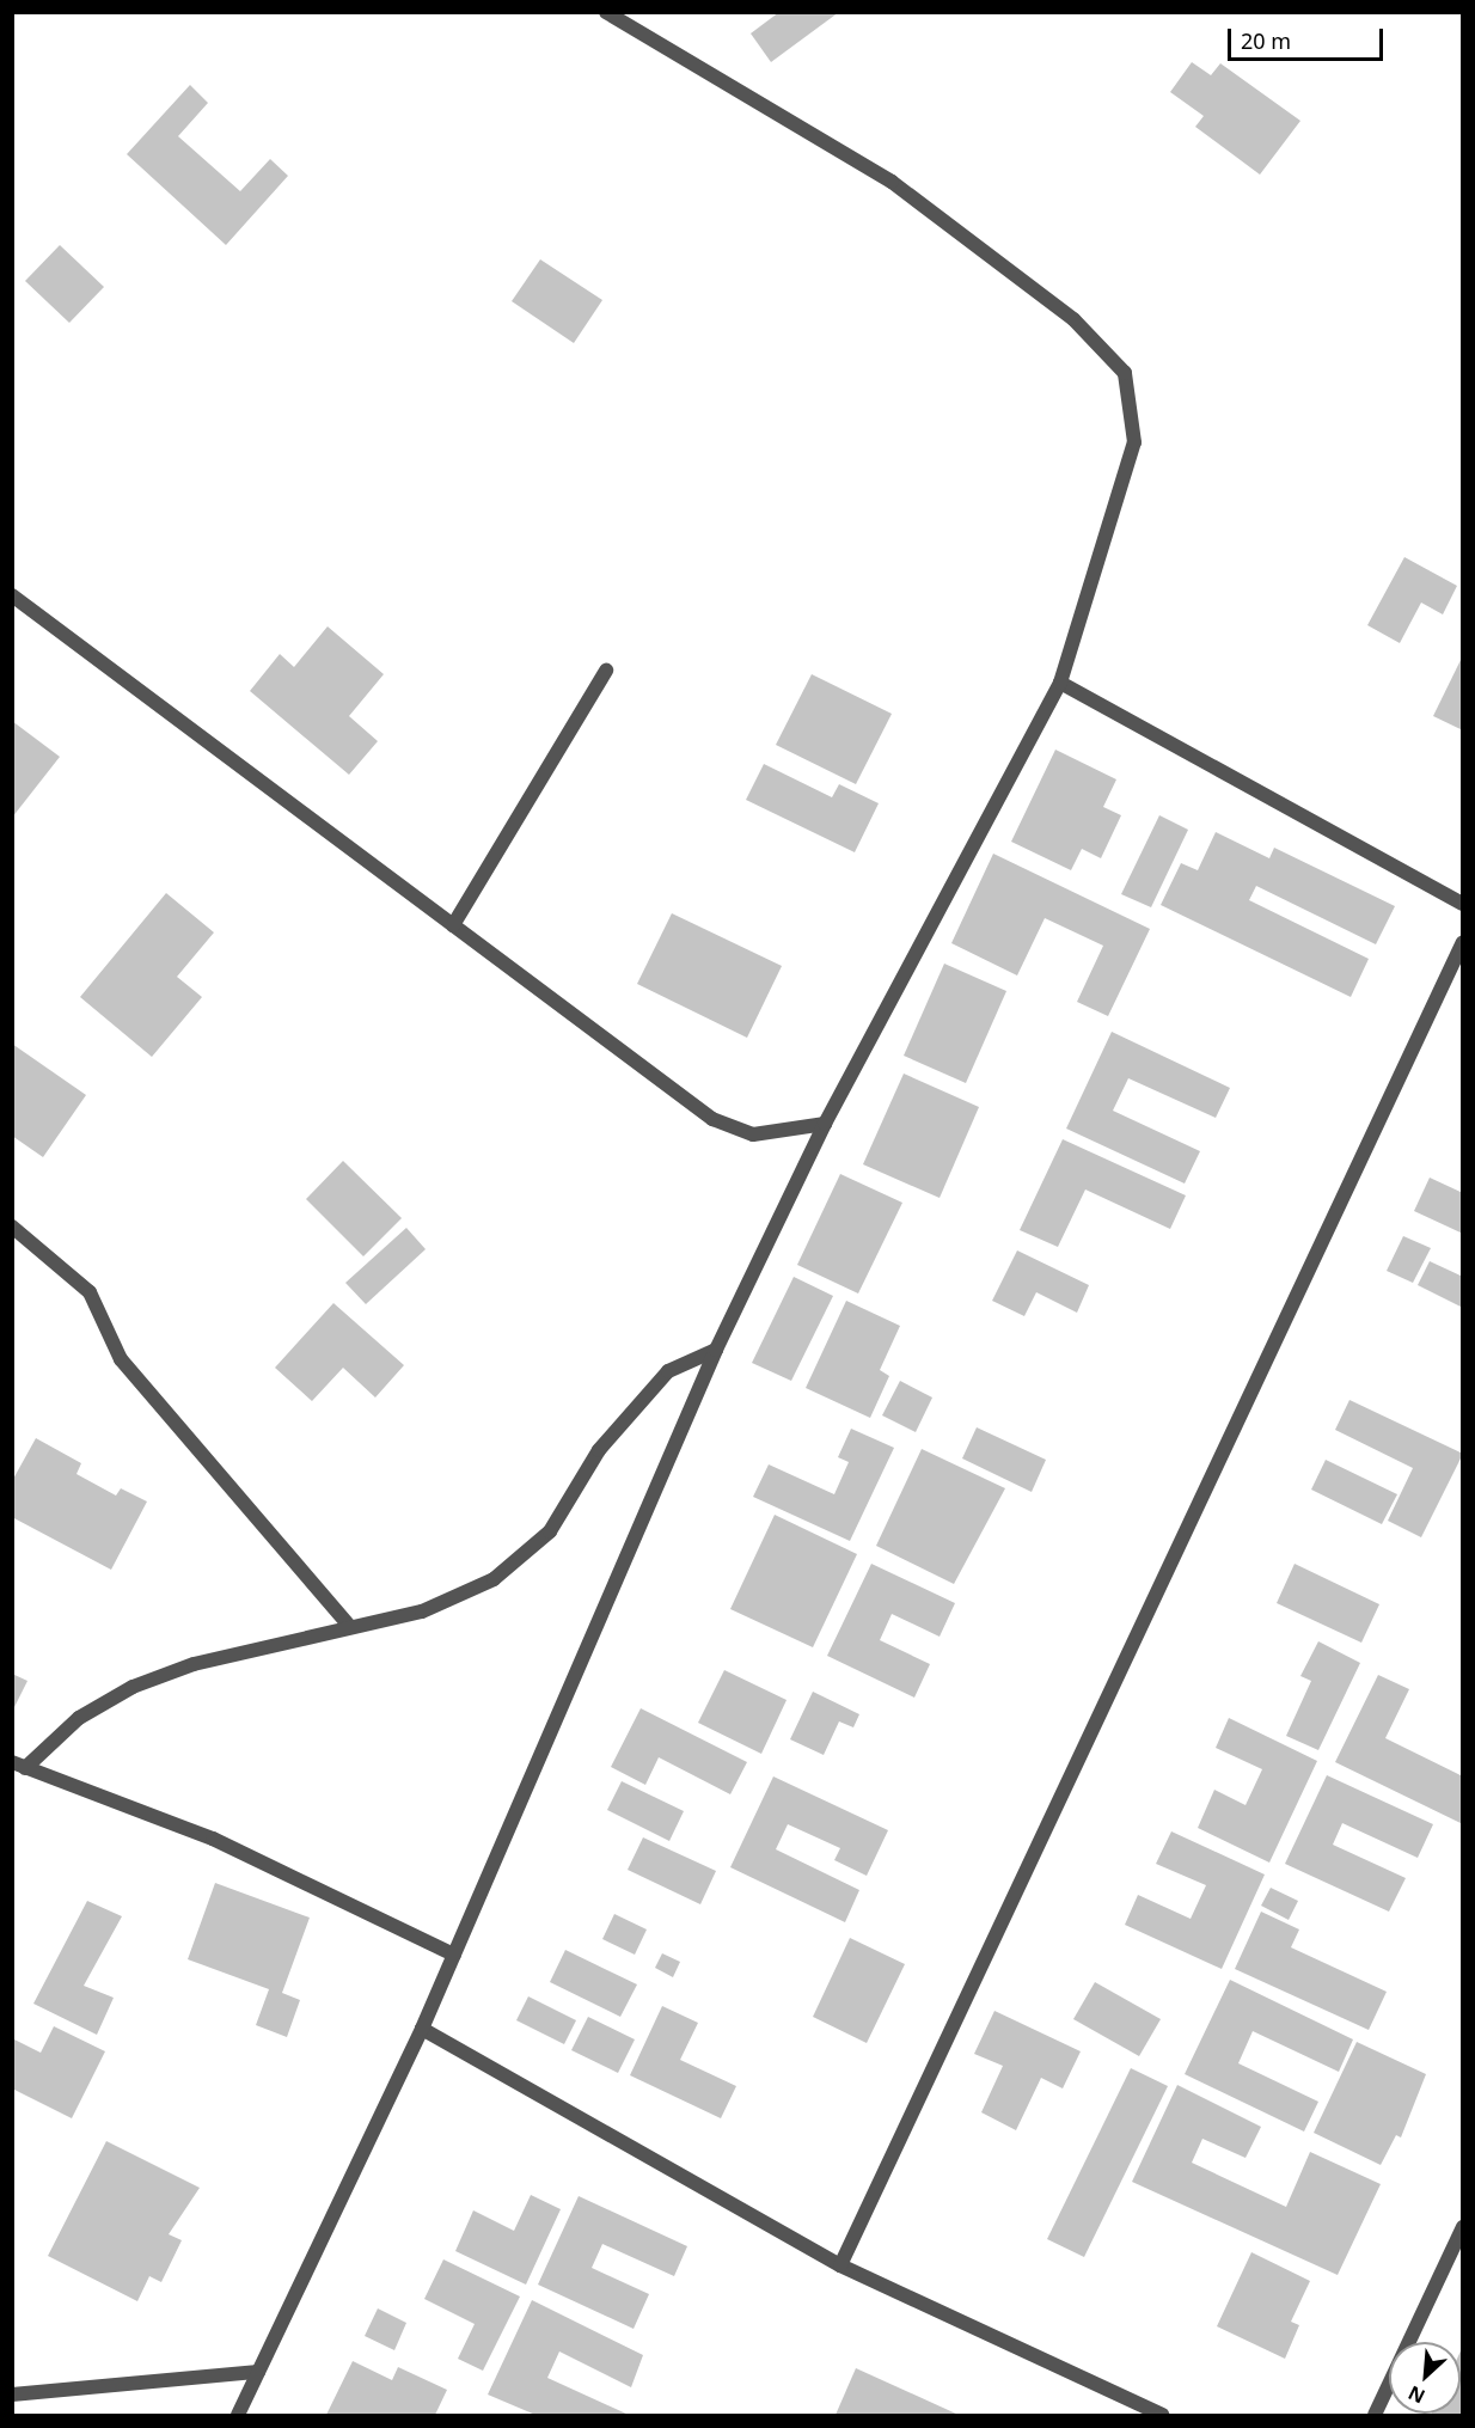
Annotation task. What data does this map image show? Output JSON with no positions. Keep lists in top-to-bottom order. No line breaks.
{"scale_bar":"20 m","north":"bottom left"}
